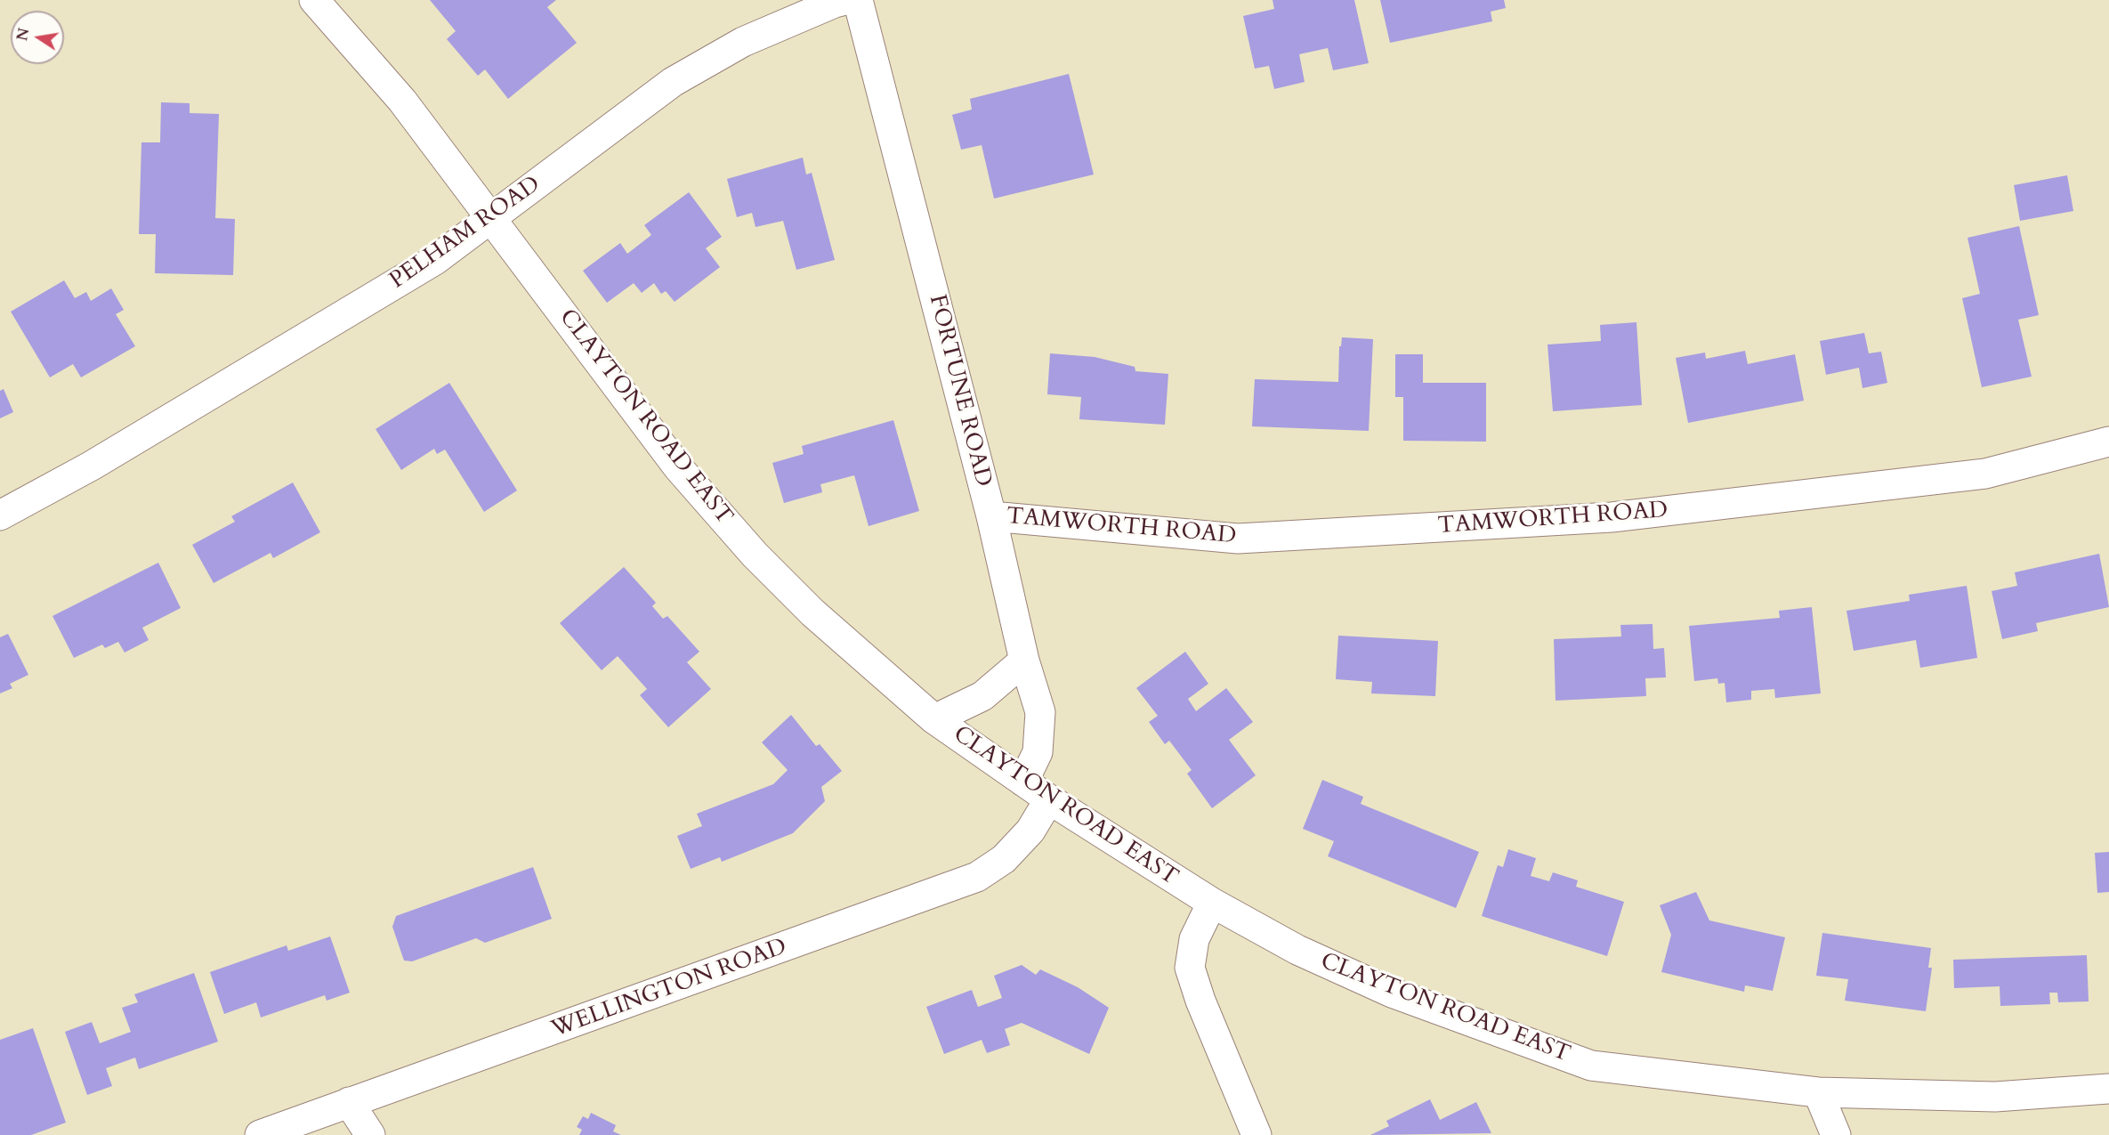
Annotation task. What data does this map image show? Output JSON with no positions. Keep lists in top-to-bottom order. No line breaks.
{"streets":{"street":["PELHAM ROAD","FORTUNE ROAD","CLAYTON ROAD EAST","TAMWORTH ROAD","WELLINGTON ROAD"]},"crossings":[["PELHAM ROAD","CLAYTON ROAD EAST"],["FORTUNE ROAD","CLAYTON ROAD EAST"],["FORTUNE ROAD","TAMWORTH ROAD"],["CLAYTON ROAD EAST","WELLINGTON ROAD"]],"north":"left"}
